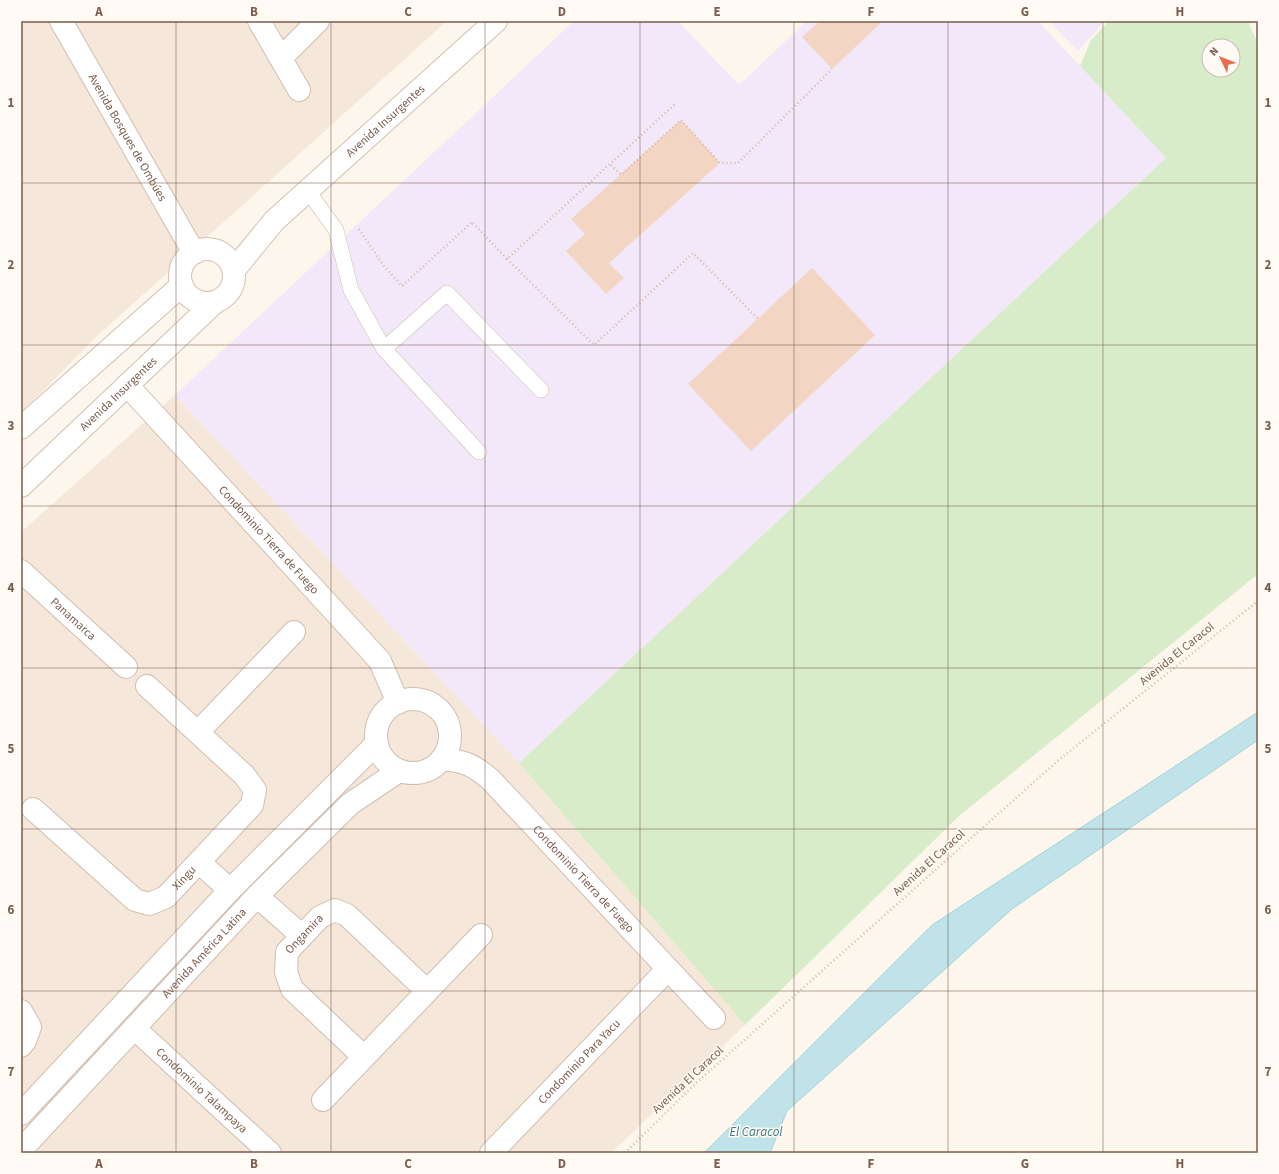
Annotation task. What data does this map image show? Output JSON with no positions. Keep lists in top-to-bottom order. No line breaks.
{"streets":{"street":["Avenida Insurgentes","Avenida Bosques de Ombúes","Condominio Tierra de Fuego","Panamarca","Xingu","Ongamira","Avenida América Latina","Condominio Para Yacu","Condominio Talampaya"],"path":["Avenida El Caracol"]},"crossings":[["Avenida Insurgentes","Avenida Bosques de Ombúes"],["Avenida Insurgentes","Condominio Tierra de Fuego"],["Condominio Tierra de Fuego","Avenida América Latina"],["Condominio Tierra de Fuego","Condominio Para Yacu"],["Avenida América Latina","Condominio Talampaya"]],"water":["El Caracol"],"north":"top left","grid":{"columns":["A","B","C","D","E","F","G","H"],"rows":["1","2","3","4","5","6","7"]}}
